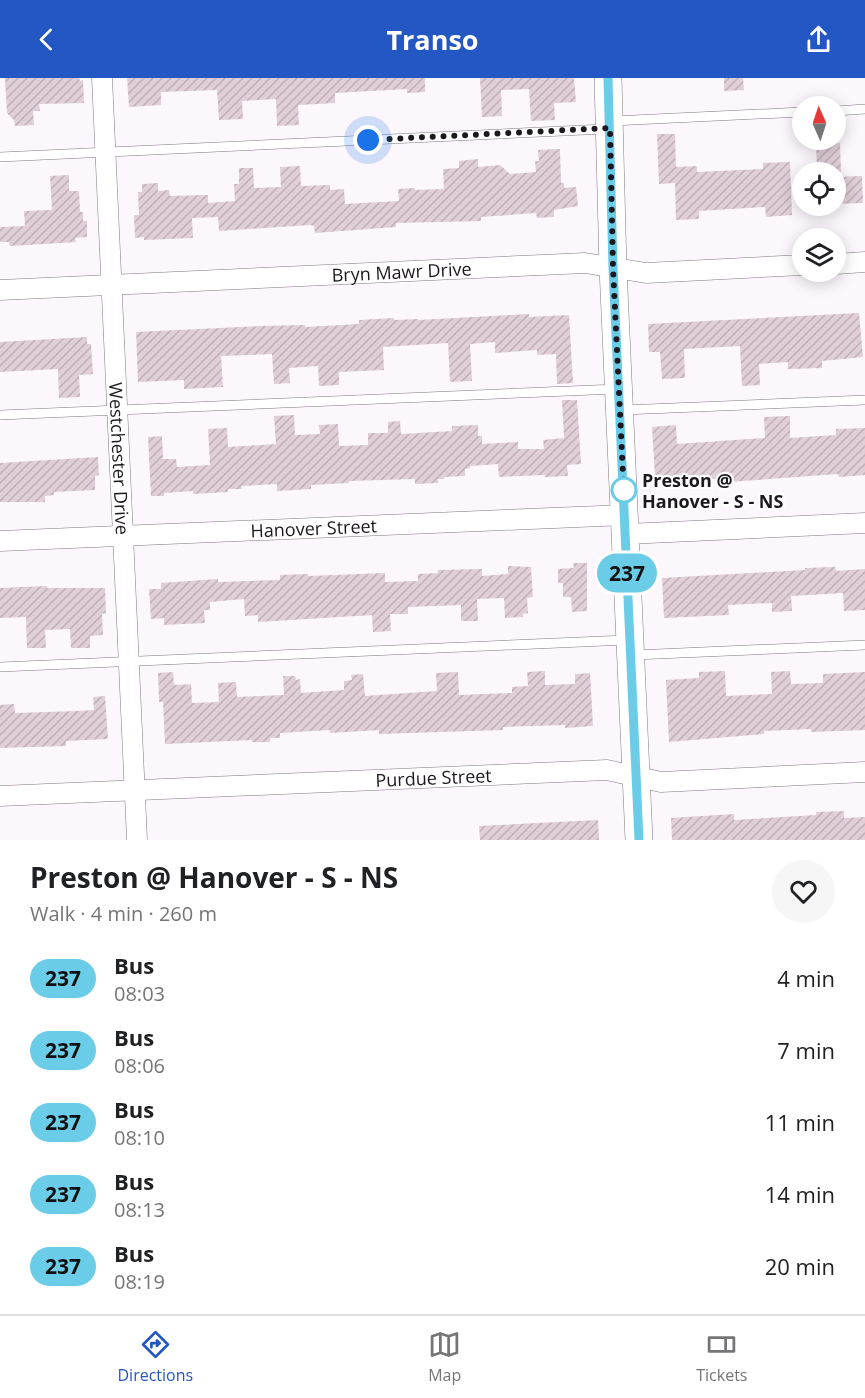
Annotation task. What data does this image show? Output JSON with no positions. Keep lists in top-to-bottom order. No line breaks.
{"streets":{"street":["Bryn Mawr Drive","Westchester Drive","Hanover Street","Purdue Street"]},"crossings":[["Bryn Mawr Drive","Westchester Drive"],["Westchester Drive","Hanover Street"],["Westchester Drive","Purdue Street"]],"places":["Preston @ Hanover - S - NS"],"lines":["bus line 237"],"north":"top","page":{"header":"Transo","on_map":"237","heading":["Preston @ Hanover - S - NS","Walk · 4 min · 260 m"],"list":[{"mark":"237","name":"Bus","note":"08:03","value":"4 min"},{"mark":"237","name":"Bus","note":"08:06","value":"7 min"},{"mark":"237","name":"Bus","note":"08:10","value":"11 min"},{"mark":"237","name":"Bus","note":"08:13","value":"14 min"},{"mark":"237","name":"Bus","note":"08:19","value":"20 min"}],"tabs":["Directions","Map","Tickets"]}}
